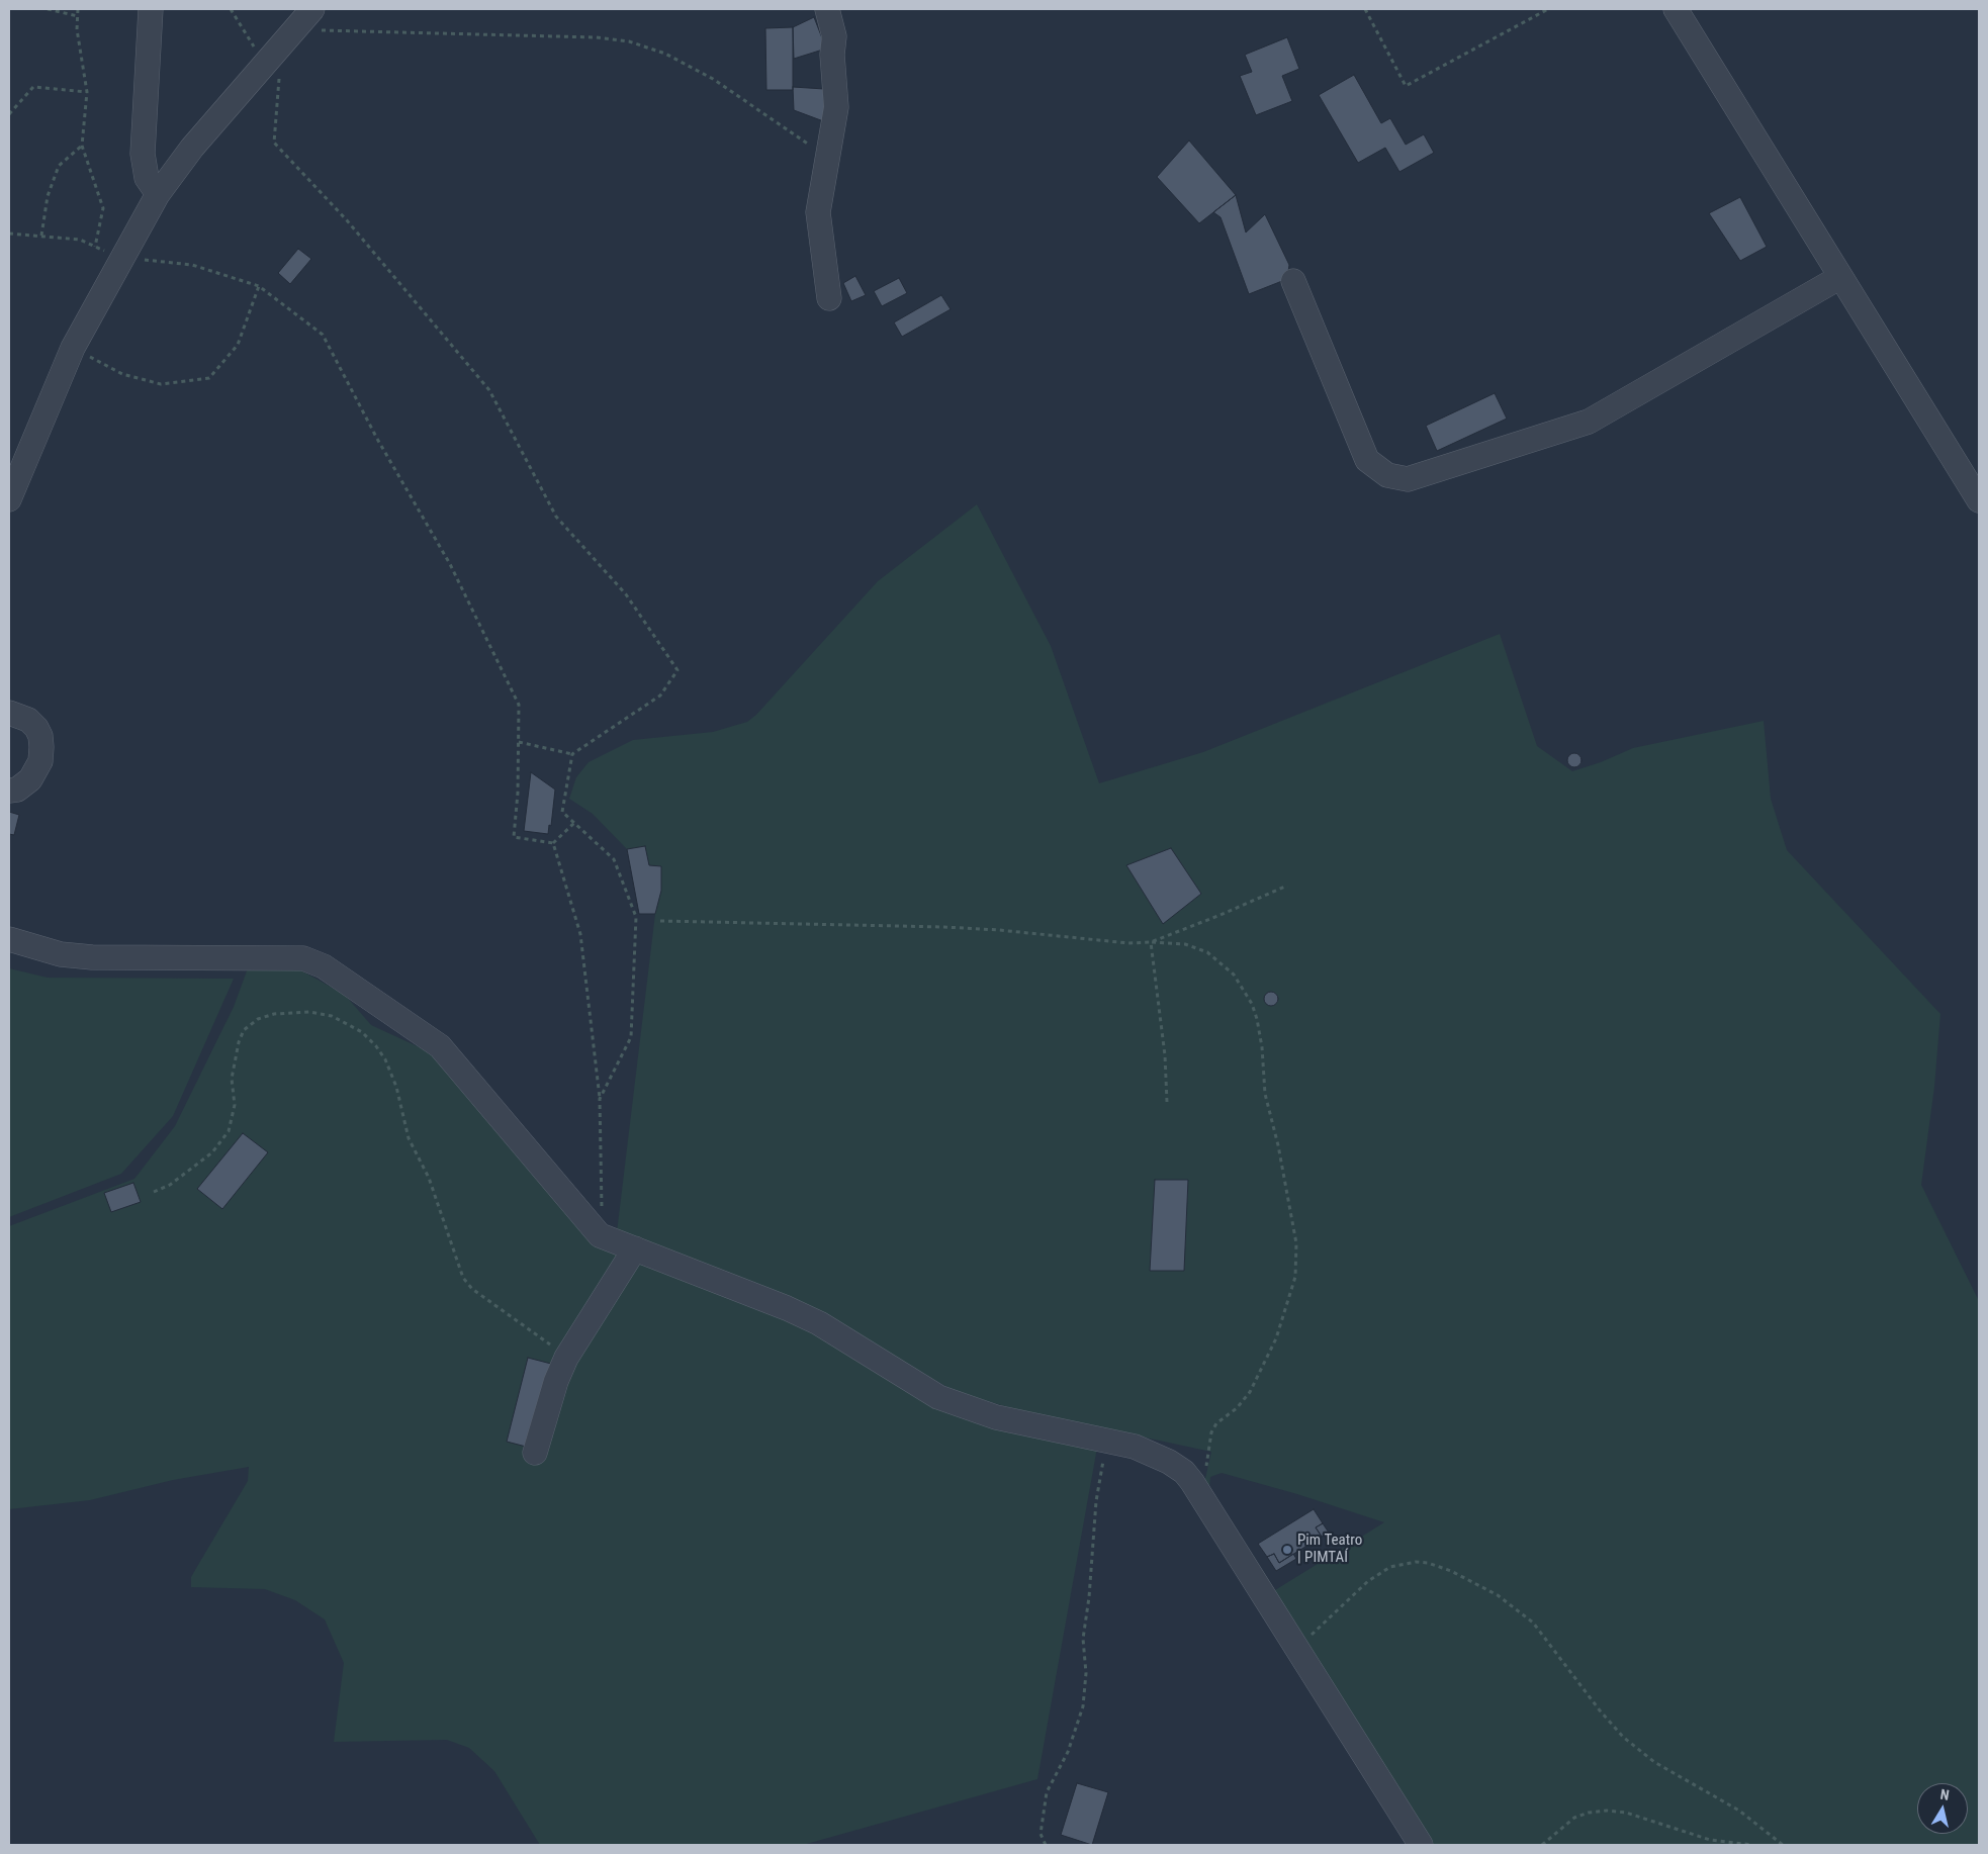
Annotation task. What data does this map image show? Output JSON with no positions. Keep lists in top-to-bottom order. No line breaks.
{"places":["Pim Teatro | PIMTAÍ"],"north":"top"}
